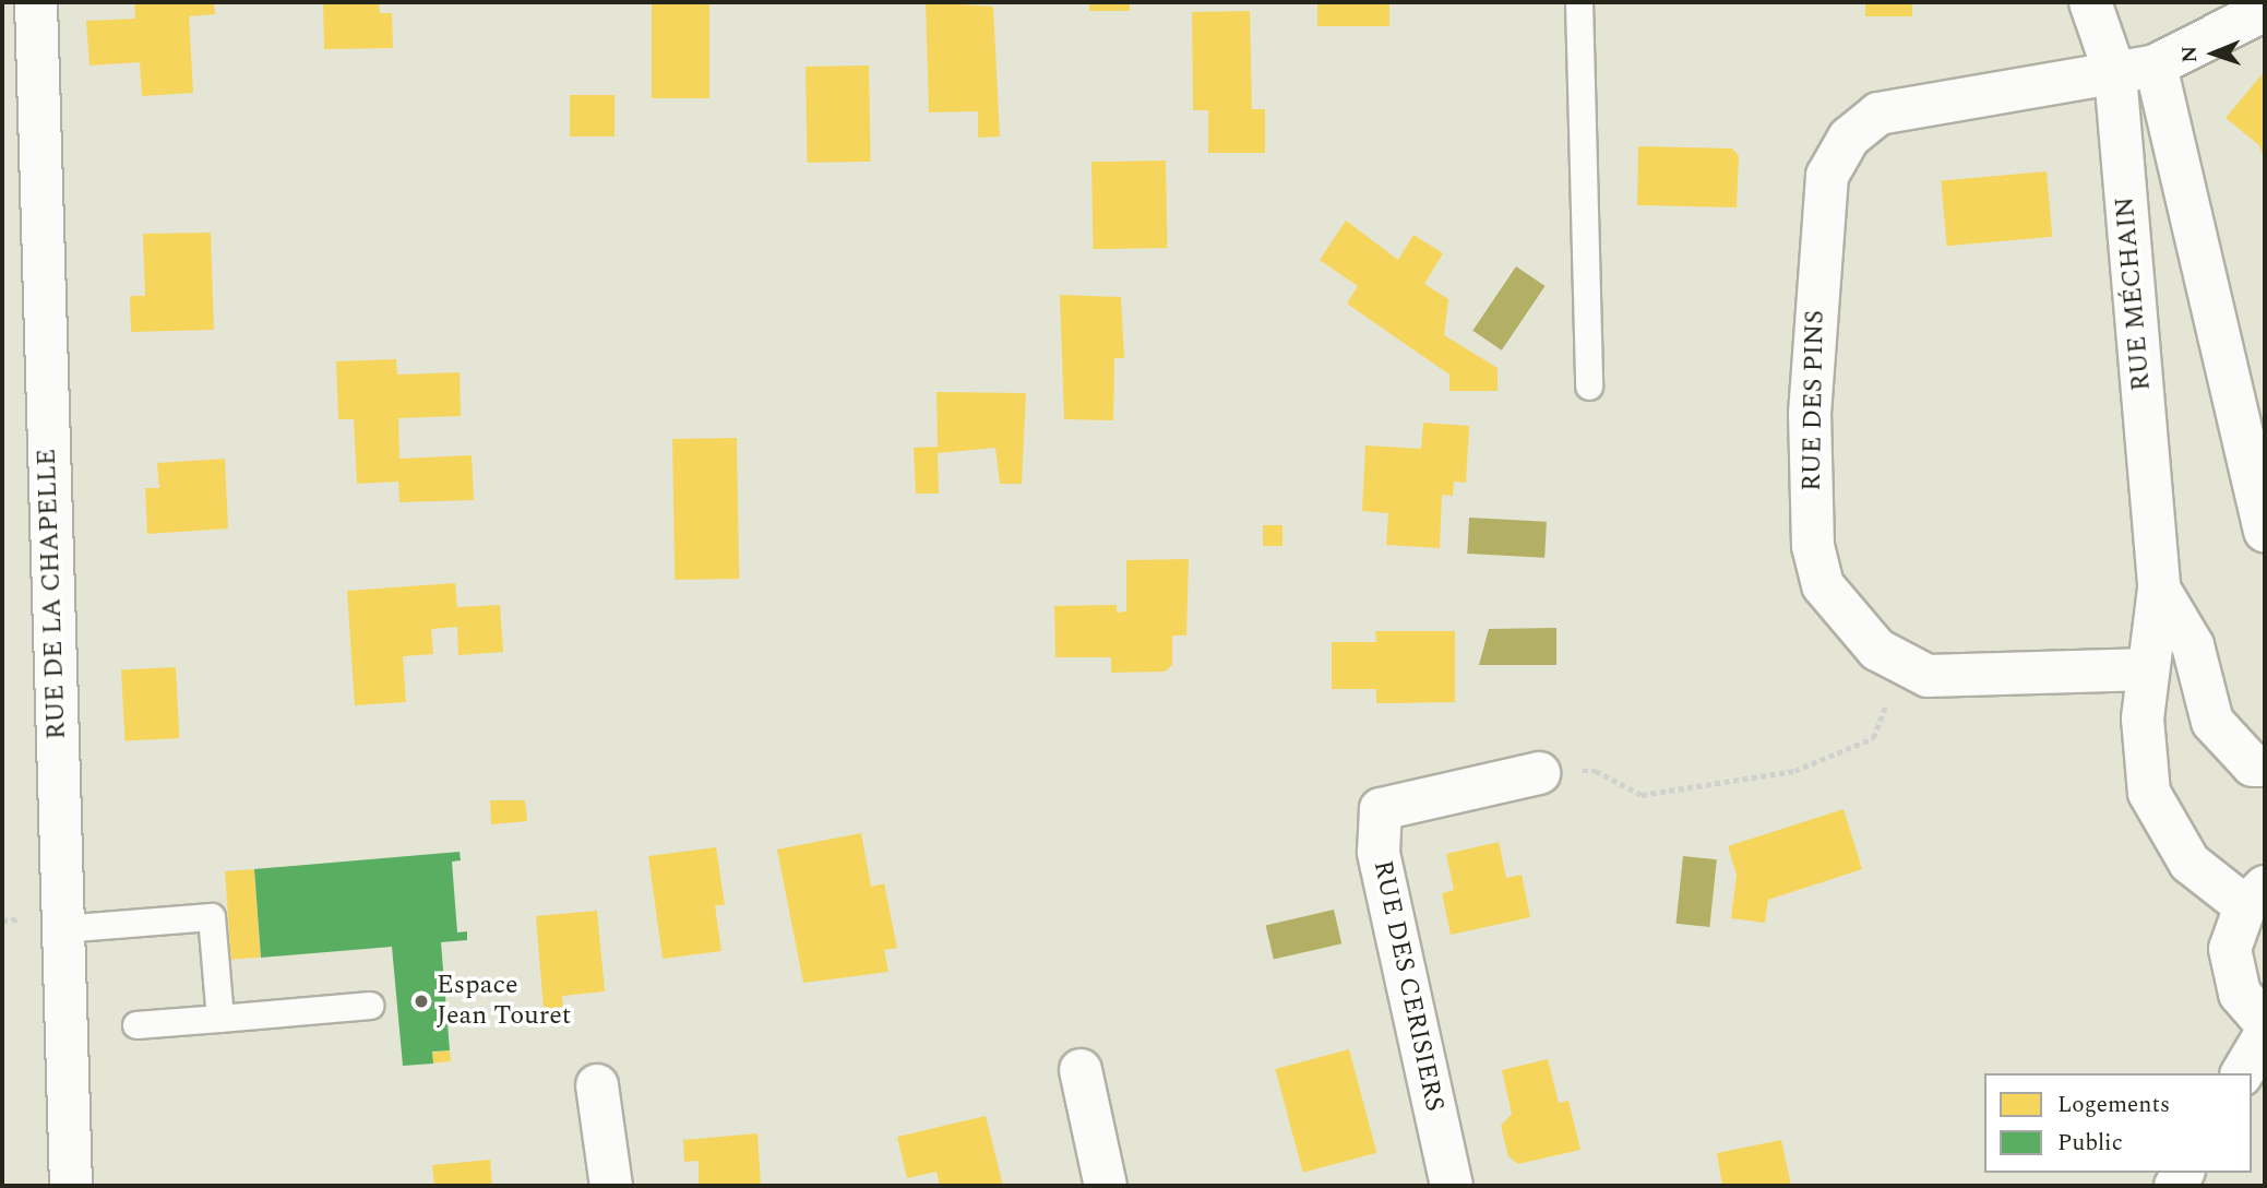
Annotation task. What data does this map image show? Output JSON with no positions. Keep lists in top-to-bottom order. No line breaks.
{"streets":{"street":["RUE MÉCHAIN","RUE DES PINS","RUE DE LA CHAPELLE","RUE DES CERISIERS"]},"crossings":[["RUE MÉCHAIN","RUE DES PINS"]],"places":["Espace Jean Touret"],"legend":["Logements","Public"],"north":"left"}
